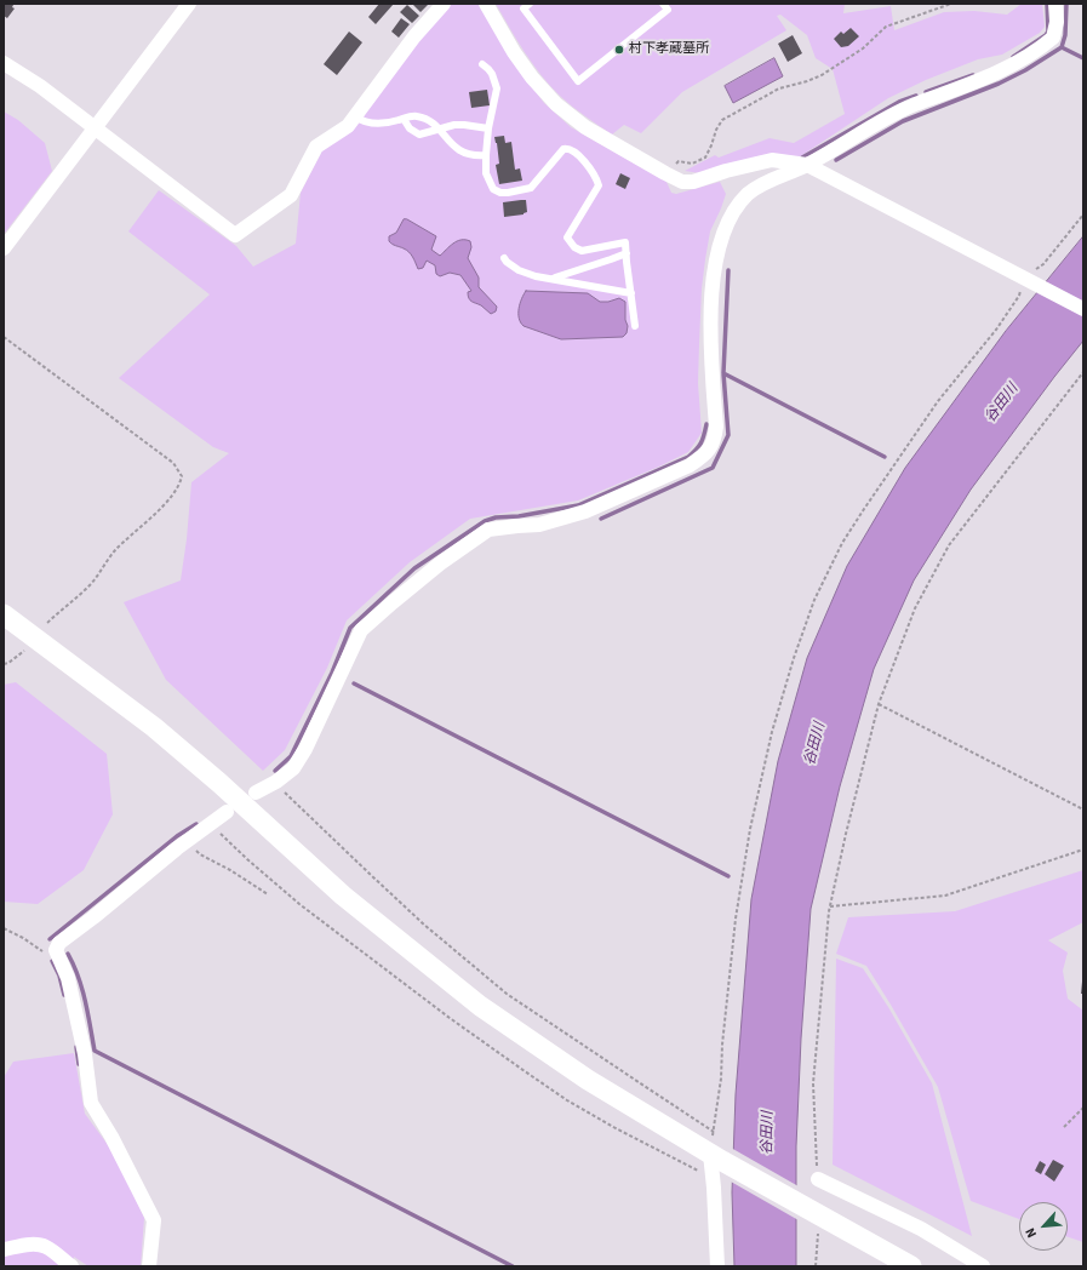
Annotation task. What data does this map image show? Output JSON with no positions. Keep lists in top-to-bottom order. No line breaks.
{"water":["谷田川"],"places":["村下孝蔵墓所"],"north":"bottom left"}
